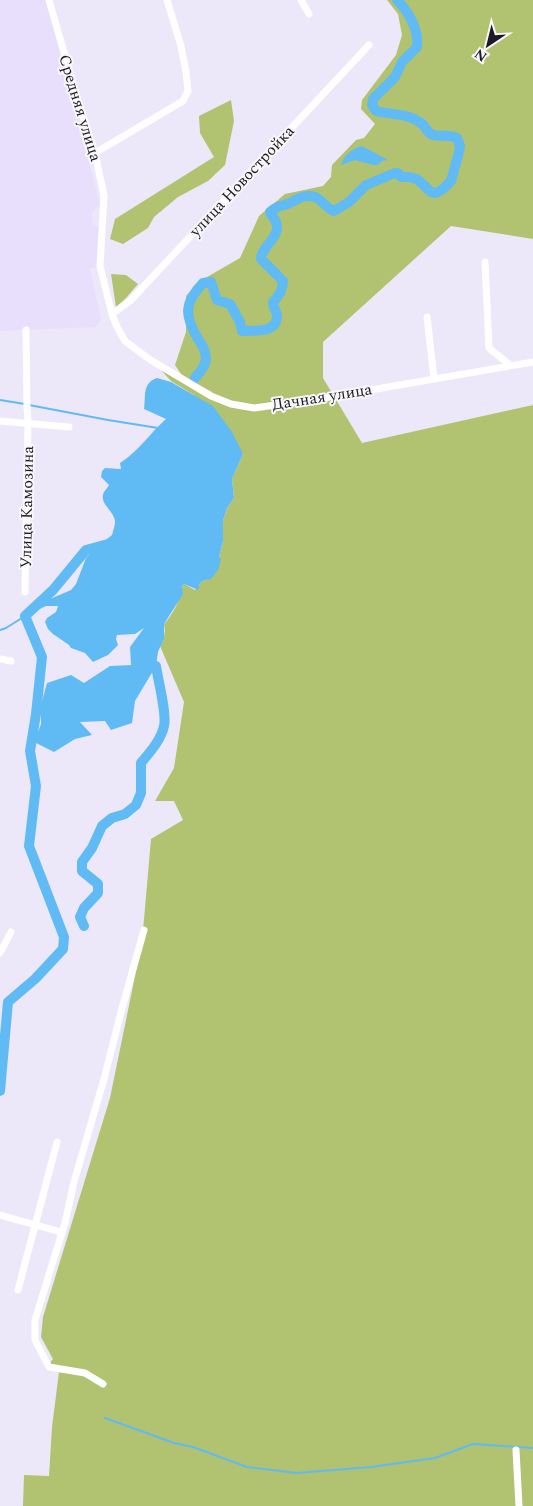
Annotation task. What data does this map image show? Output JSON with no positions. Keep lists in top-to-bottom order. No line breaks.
{"streets":{"street":["Средняя улица","улица Новостройка","Дачная улица","Улица Камозина"]},"crossings":[["Средняя улица","улица Новостройка"],["Средняя улица","Дачная улица"],["улица Новостройка","Дачная улица"]],"north":"bottom left"}
